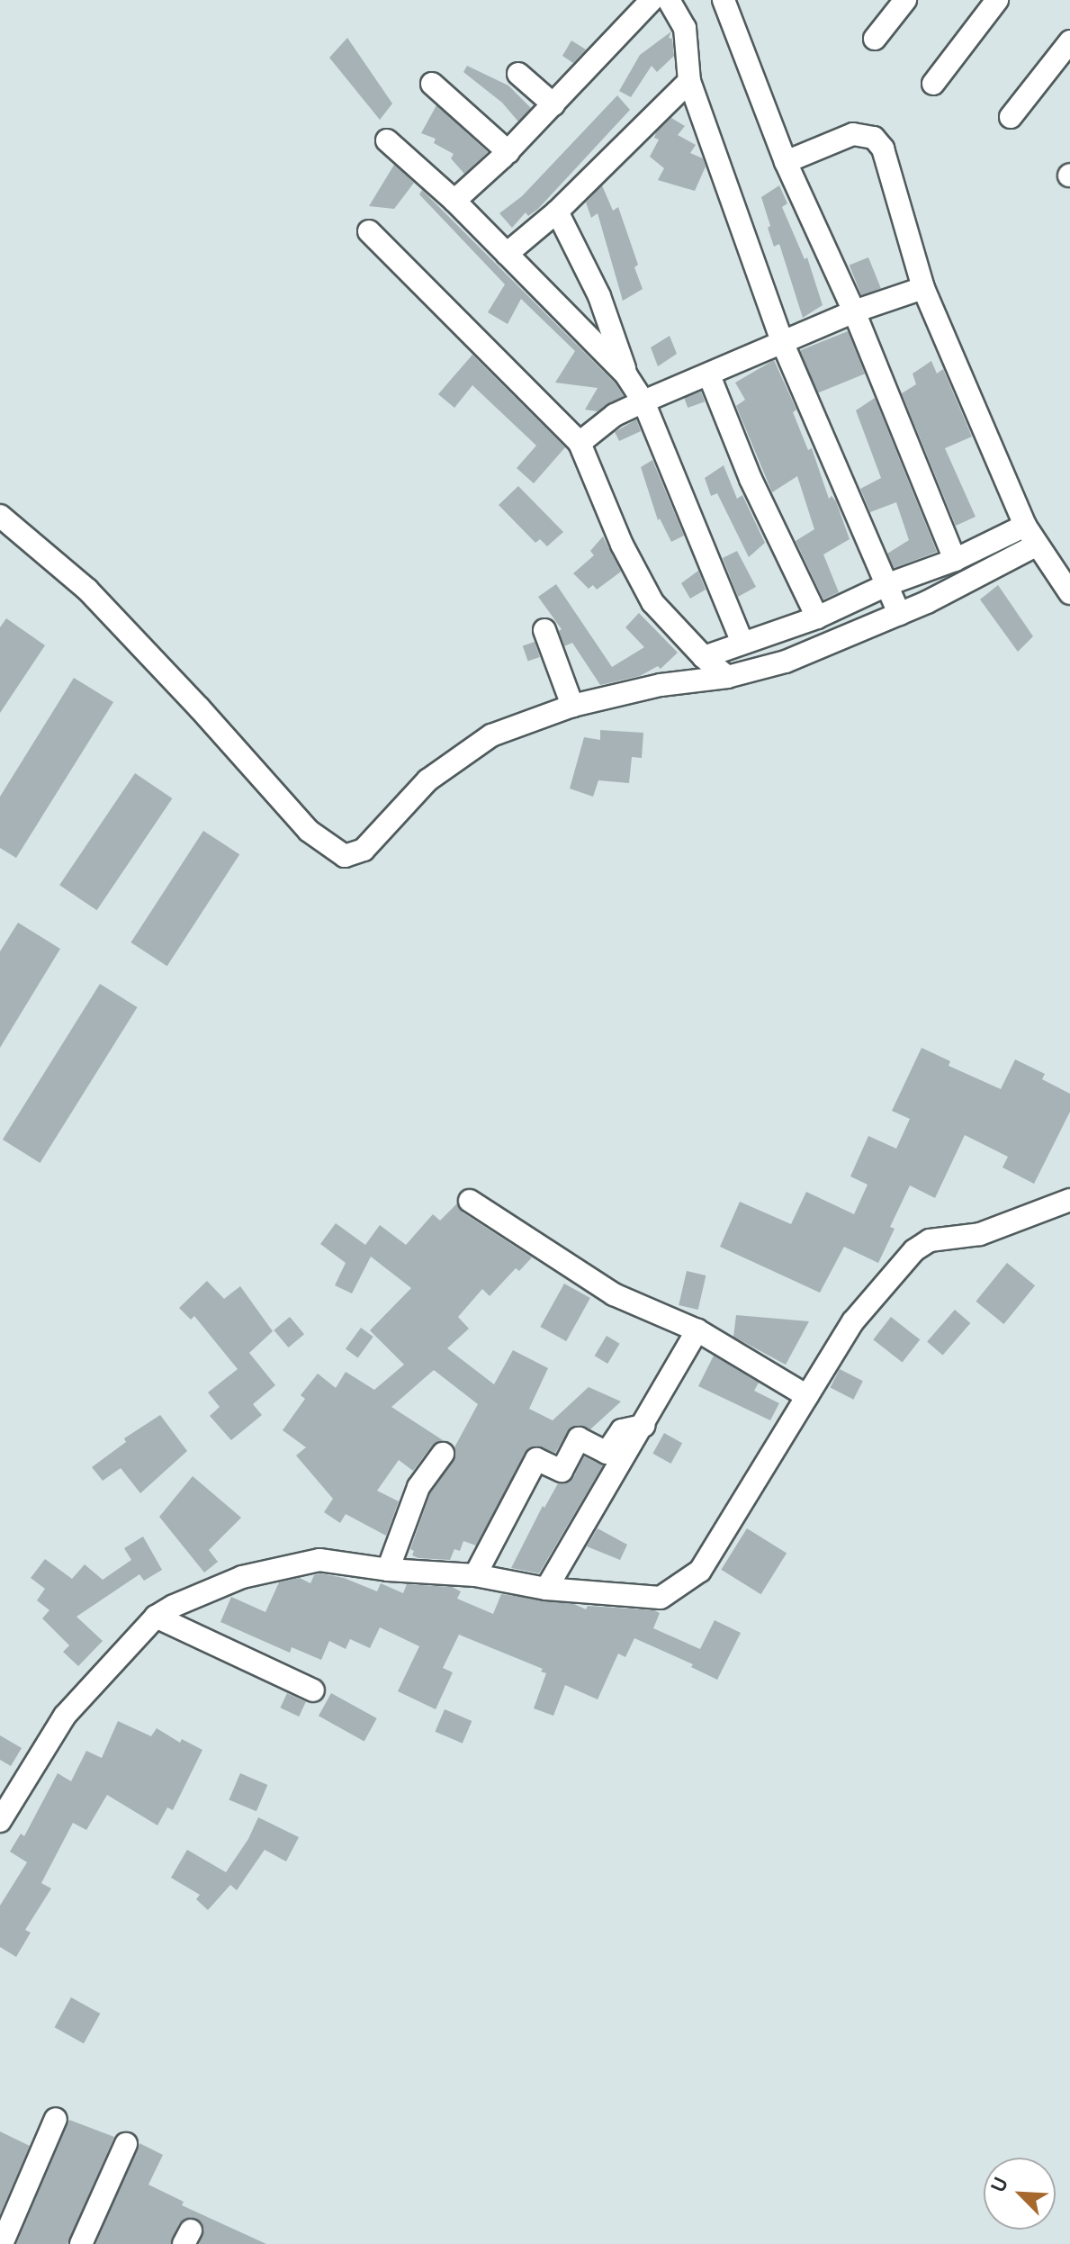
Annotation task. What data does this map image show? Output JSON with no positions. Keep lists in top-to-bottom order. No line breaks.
{"north":"top left"}
